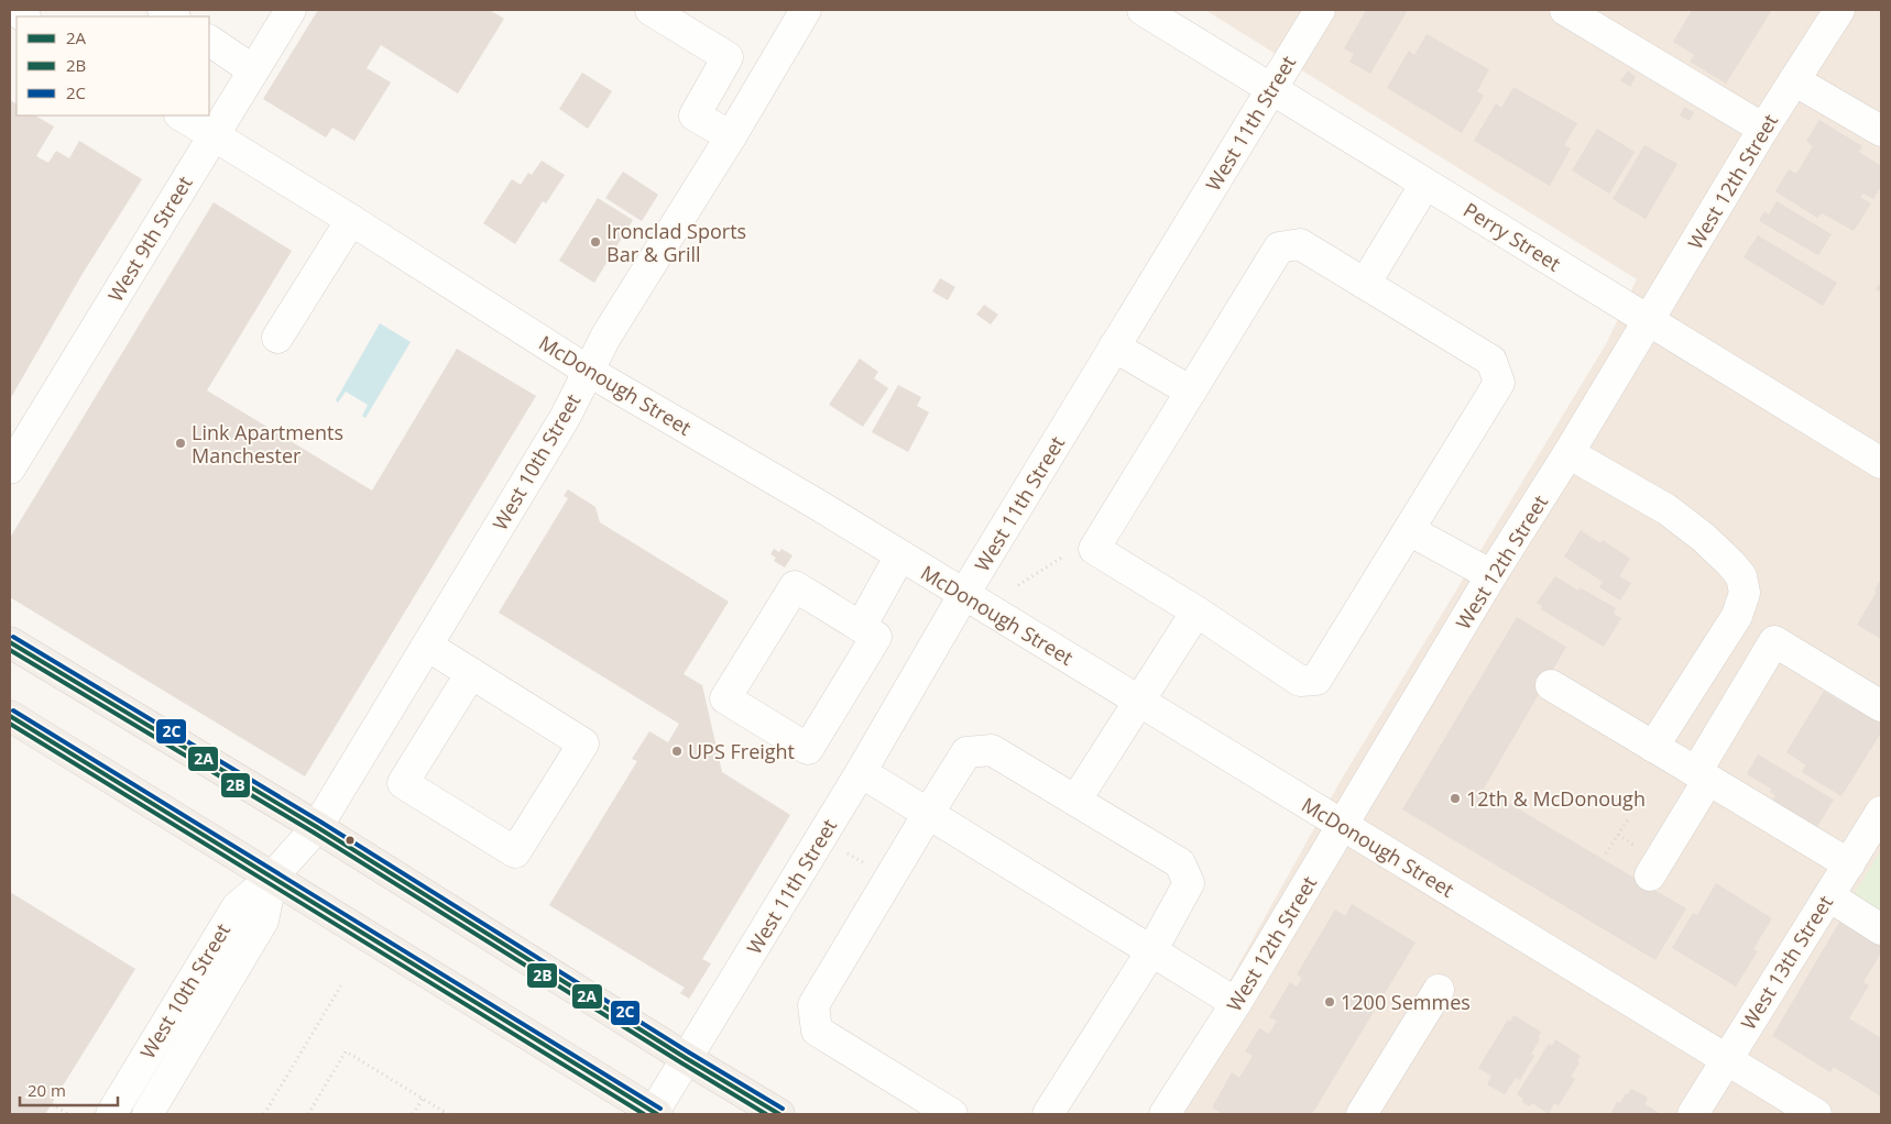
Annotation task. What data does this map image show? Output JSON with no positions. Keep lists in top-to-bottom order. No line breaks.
{"streets":{"street":["West 11th Street","West 12th Street","Perry Street","West 9th Street","McDonough Street","West 10th Street","West 13th Street"]},"crossings":[["West 11th Street","Perry Street"],["West 11th Street","McDonough Street"],["West 12th Street","Perry Street"],["West 12th Street","McDonough Street"],["West 9th Street","McDonough Street"],["McDonough Street","West 10th Street"],["McDonough Street","West 13th Street"]],"places":["Ironclad Sports Bar & Grill","Link Apartments Manchester","UPS Freight","12th & McDonough","1200 Semmes"],"lines":["transit line 2C","transit line 2A","transit line 2B"],"legend":["2A","2B","2C"],"scale_bar":"20 m"}
